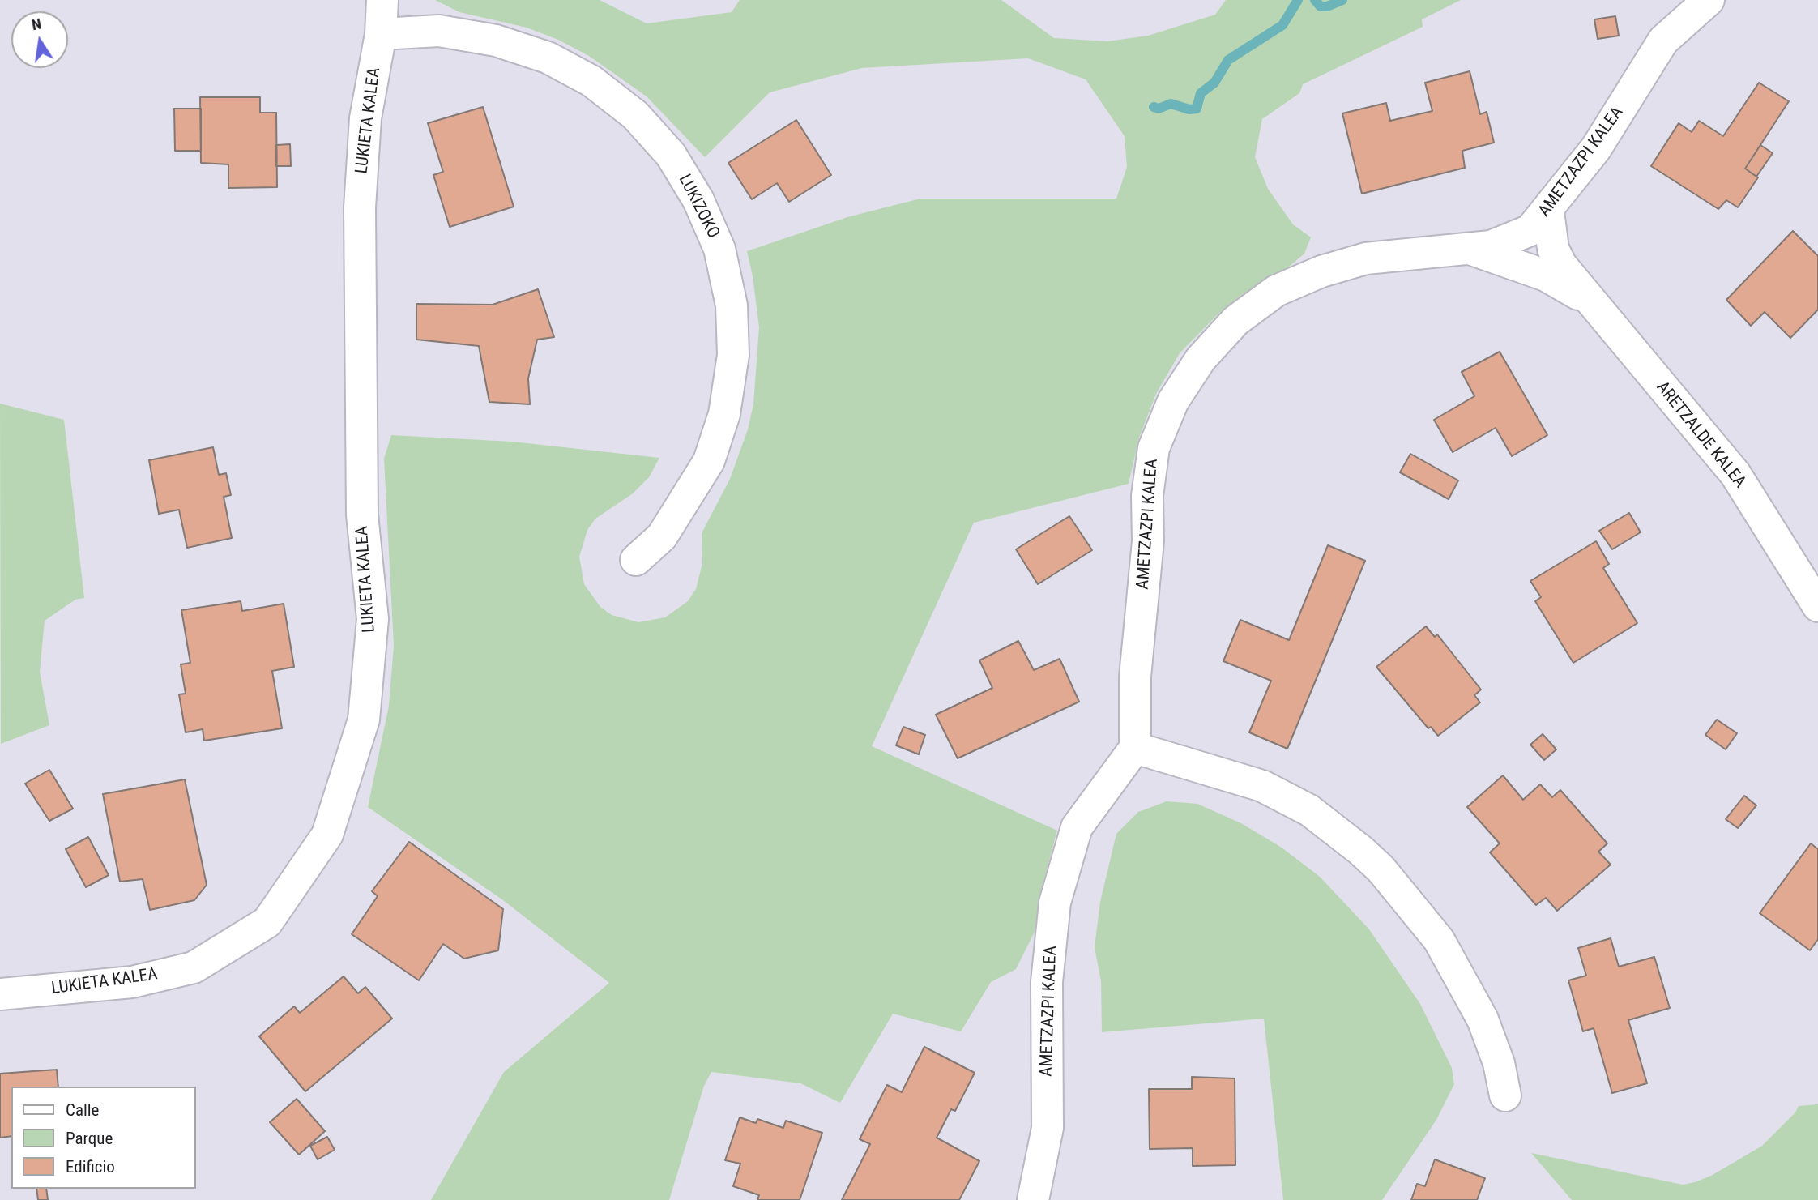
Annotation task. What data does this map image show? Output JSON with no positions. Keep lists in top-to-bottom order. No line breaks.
{"streets":{"street":["LUKIETA KALEA","AMETZAZPI KALEA","LUKIZOKO","ARETZALDE KALEA"]},"crossings":[["LUKIETA KALEA","LUKIZOKO"],["AMETZAZPI KALEA","ARETZALDE KALEA"]],"legend":["Calle","Parque","Edificio"],"north":"top"}
